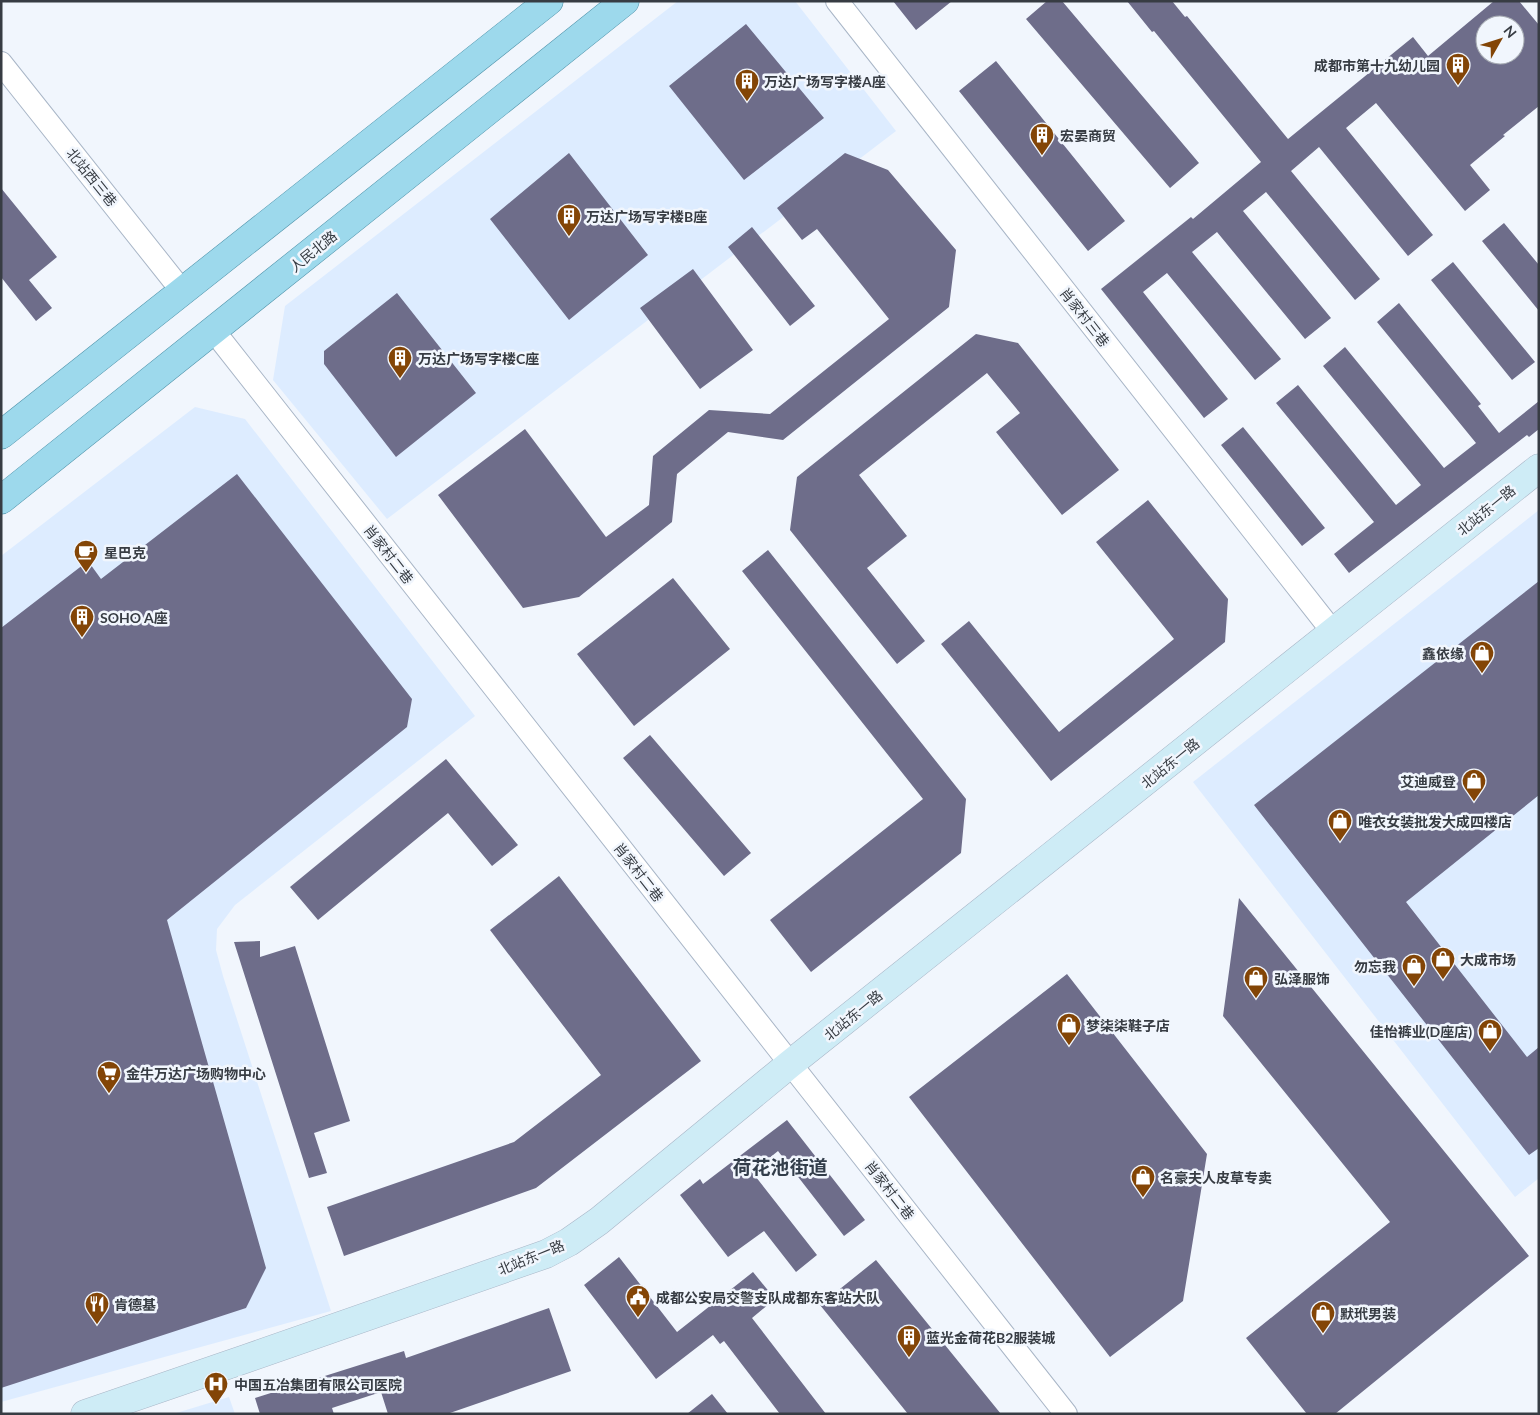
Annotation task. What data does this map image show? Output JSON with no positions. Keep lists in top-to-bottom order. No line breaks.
{"streets":{"main road":["人民北路"],"street":["北站西三巷","肖家村三巷","北站东一路","肖家村二巷"]},"crossings":[["人民北路","肖家村二巷"],["肖家村三巷","北站东一路"],["北站东一路","肖家村二巷"]],"districts":["荷花池街道"],"places":{"building":["成都市第十九幼儿园","万达广场写字楼A座","宏晏商贸","万达广场写字楼B座","万达广场写字楼C座","SOHO A座","蓝光金荷花B2服装城"],"cafe":["星巴克"],"shop":["鑫依缘","艾迪威登","唯衣女装批发大成四楼店","大成市场","勿忘我","弘泽服饰","梦柒柒鞋子店","佳怡裤业(D座店)","名豪夫人皮草专卖","默玳男装"],"supermarket":["金牛万达广场购物中心"],"public building":["成都公安局交警支队成都东客站大队"],"restaurant":["肯德基"],"hospital":["中国五冶集团有限公司医院"]},"north":"top right"}
